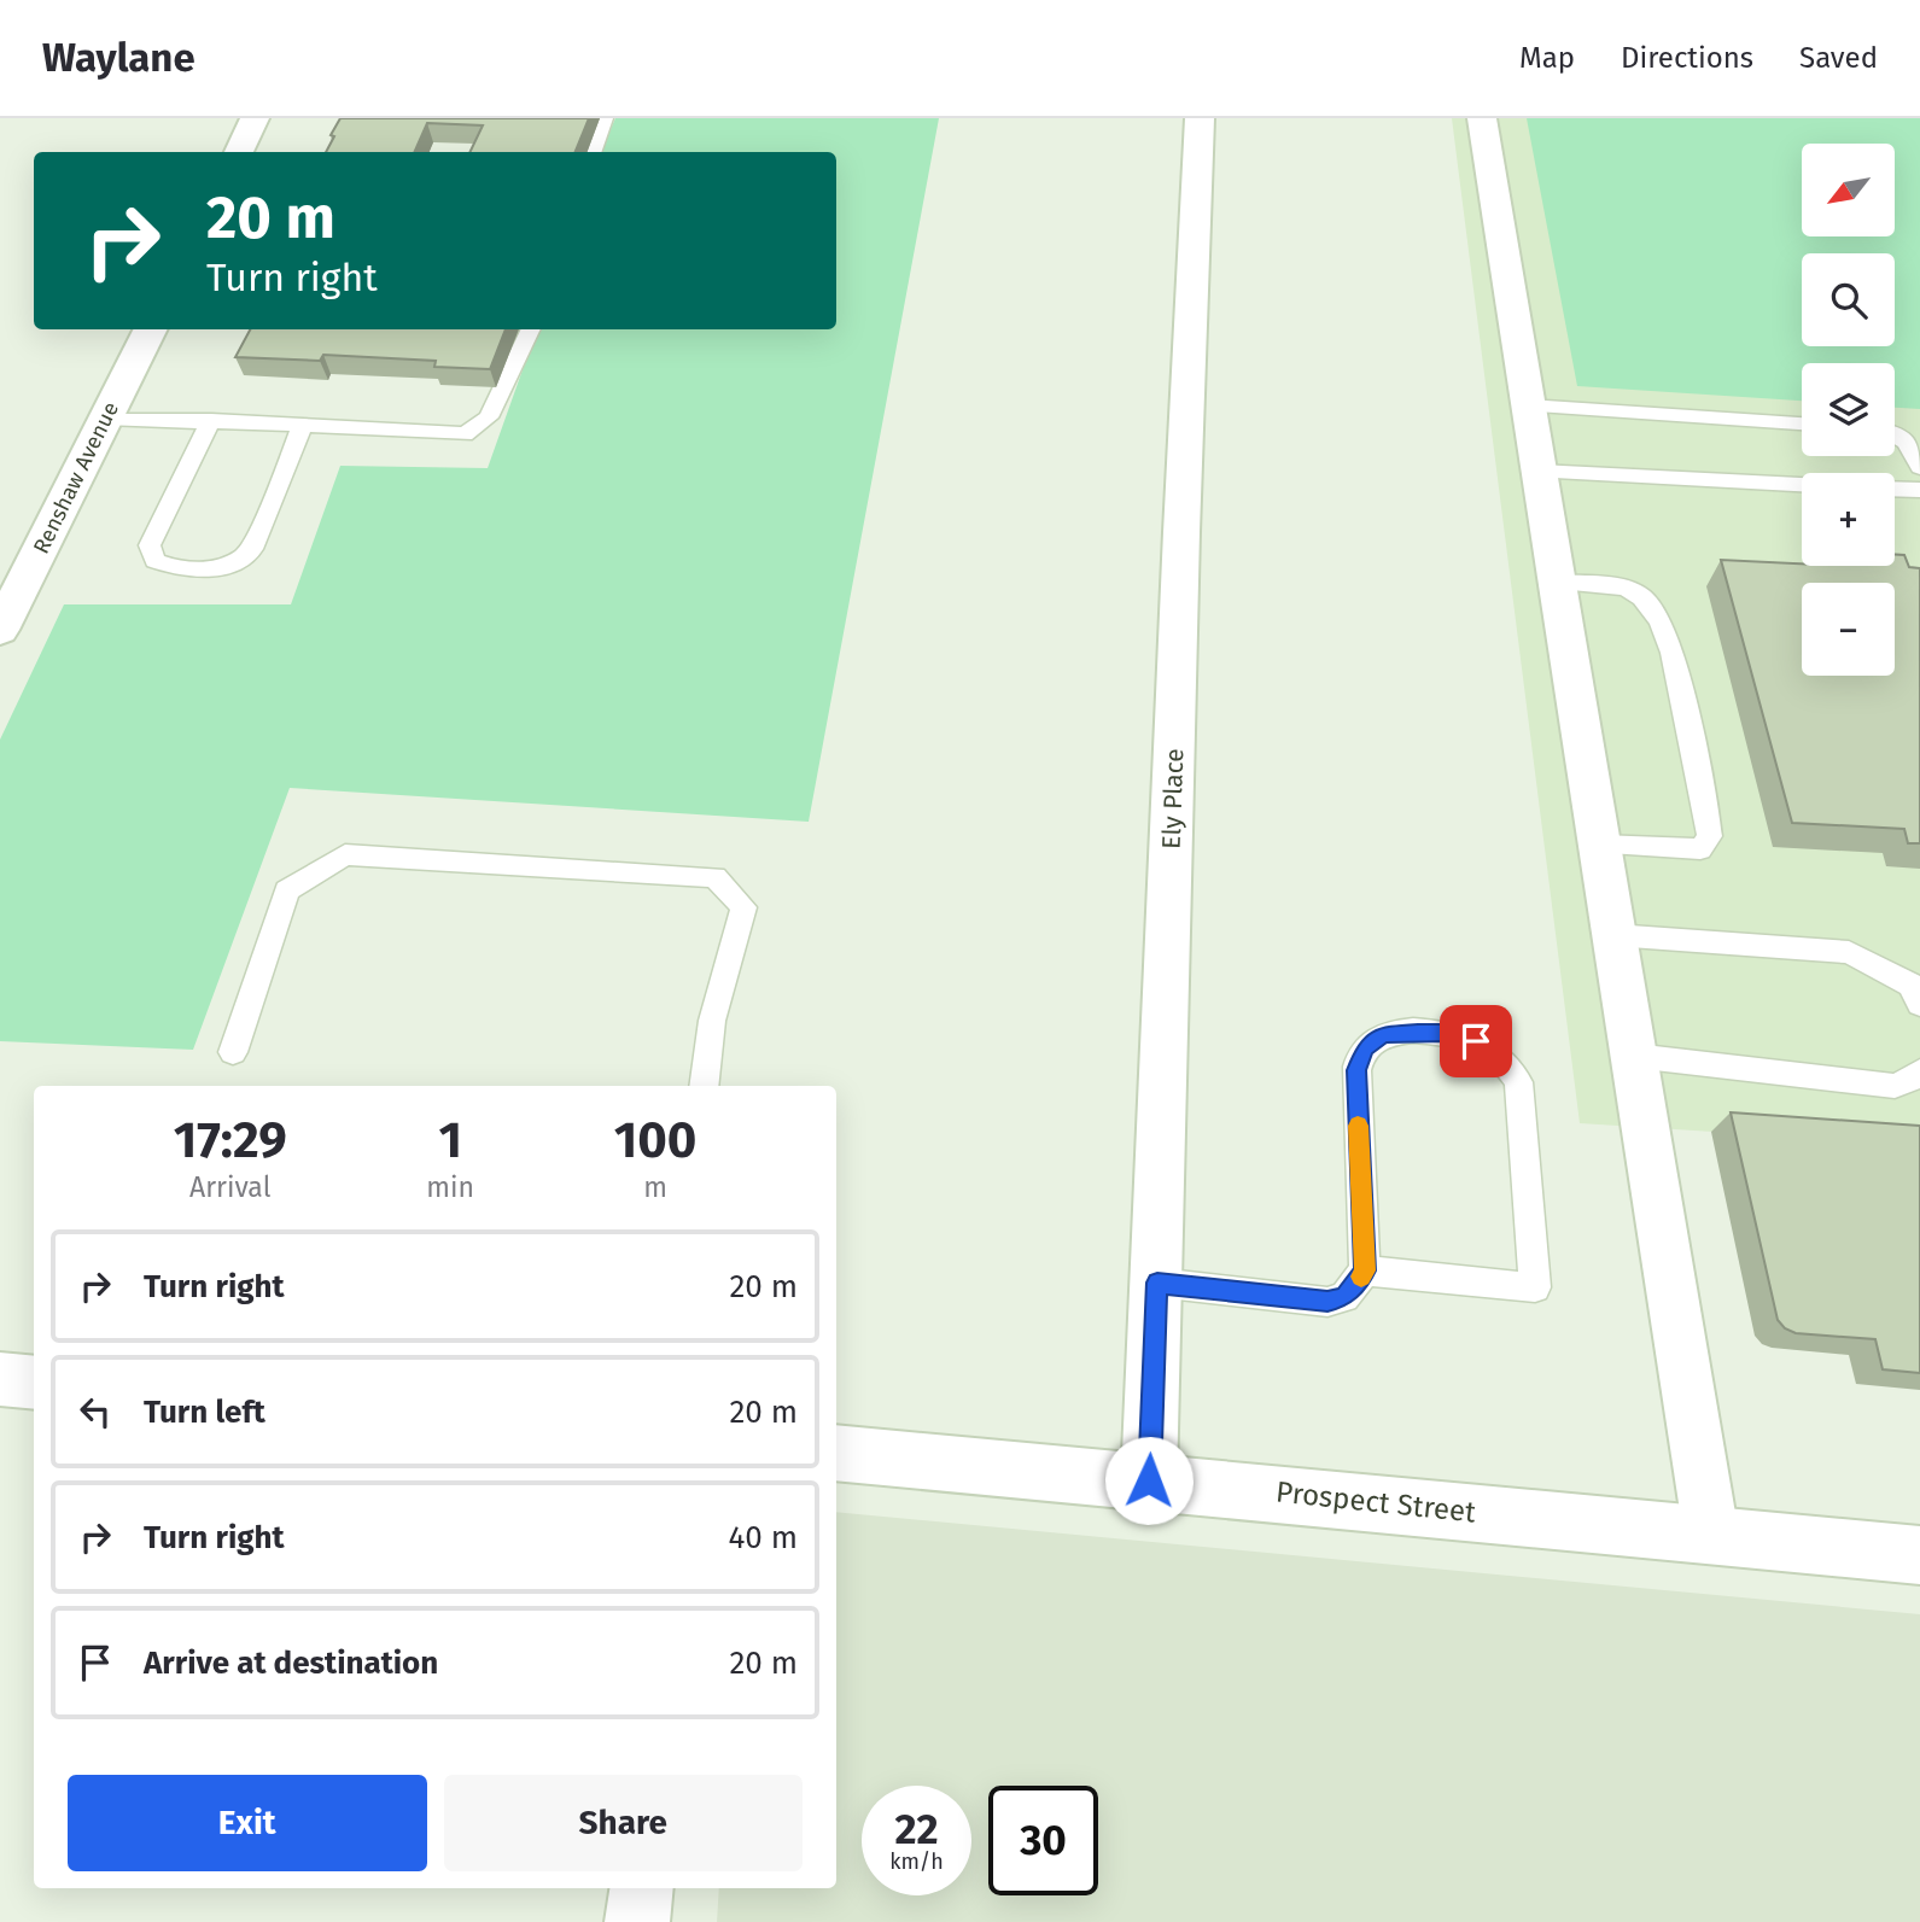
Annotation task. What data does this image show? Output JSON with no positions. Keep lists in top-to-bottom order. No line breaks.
{"streets":{"street":["Renshaw Avenue","Ely Place","Prospect Street"]},"crossings":[["Ely Place","Prospect Street"]],"north":"bottom left","page":{"header":"Waylane","nav":["Map","Directions","Saved"],"map_buttons":["+","−"],"turn":["20 m","Turn right"],"eta":["17:29","Arrival","1","min","100","m"],"list":[{"name":"Turn right","value":"20 m"},{"name":"Turn left","value":"20 m"},{"name":"Turn right","value":"40 m"},{"name":"Arrive at destination","value":"20 m"}],"buttons":["Exit","Share"],"speed":"22 km/h","limit":"30"}}
